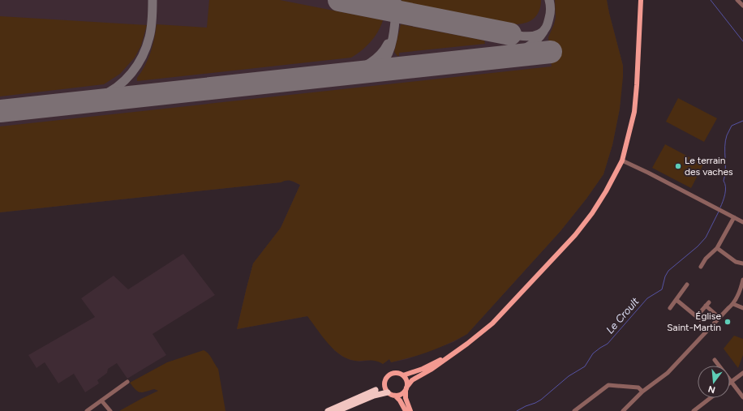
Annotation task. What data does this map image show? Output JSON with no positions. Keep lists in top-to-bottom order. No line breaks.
{"water":["Le Croult"],"places":["Le terrain des vaches","Église Saint-Martin"],"north":"bottom"}
